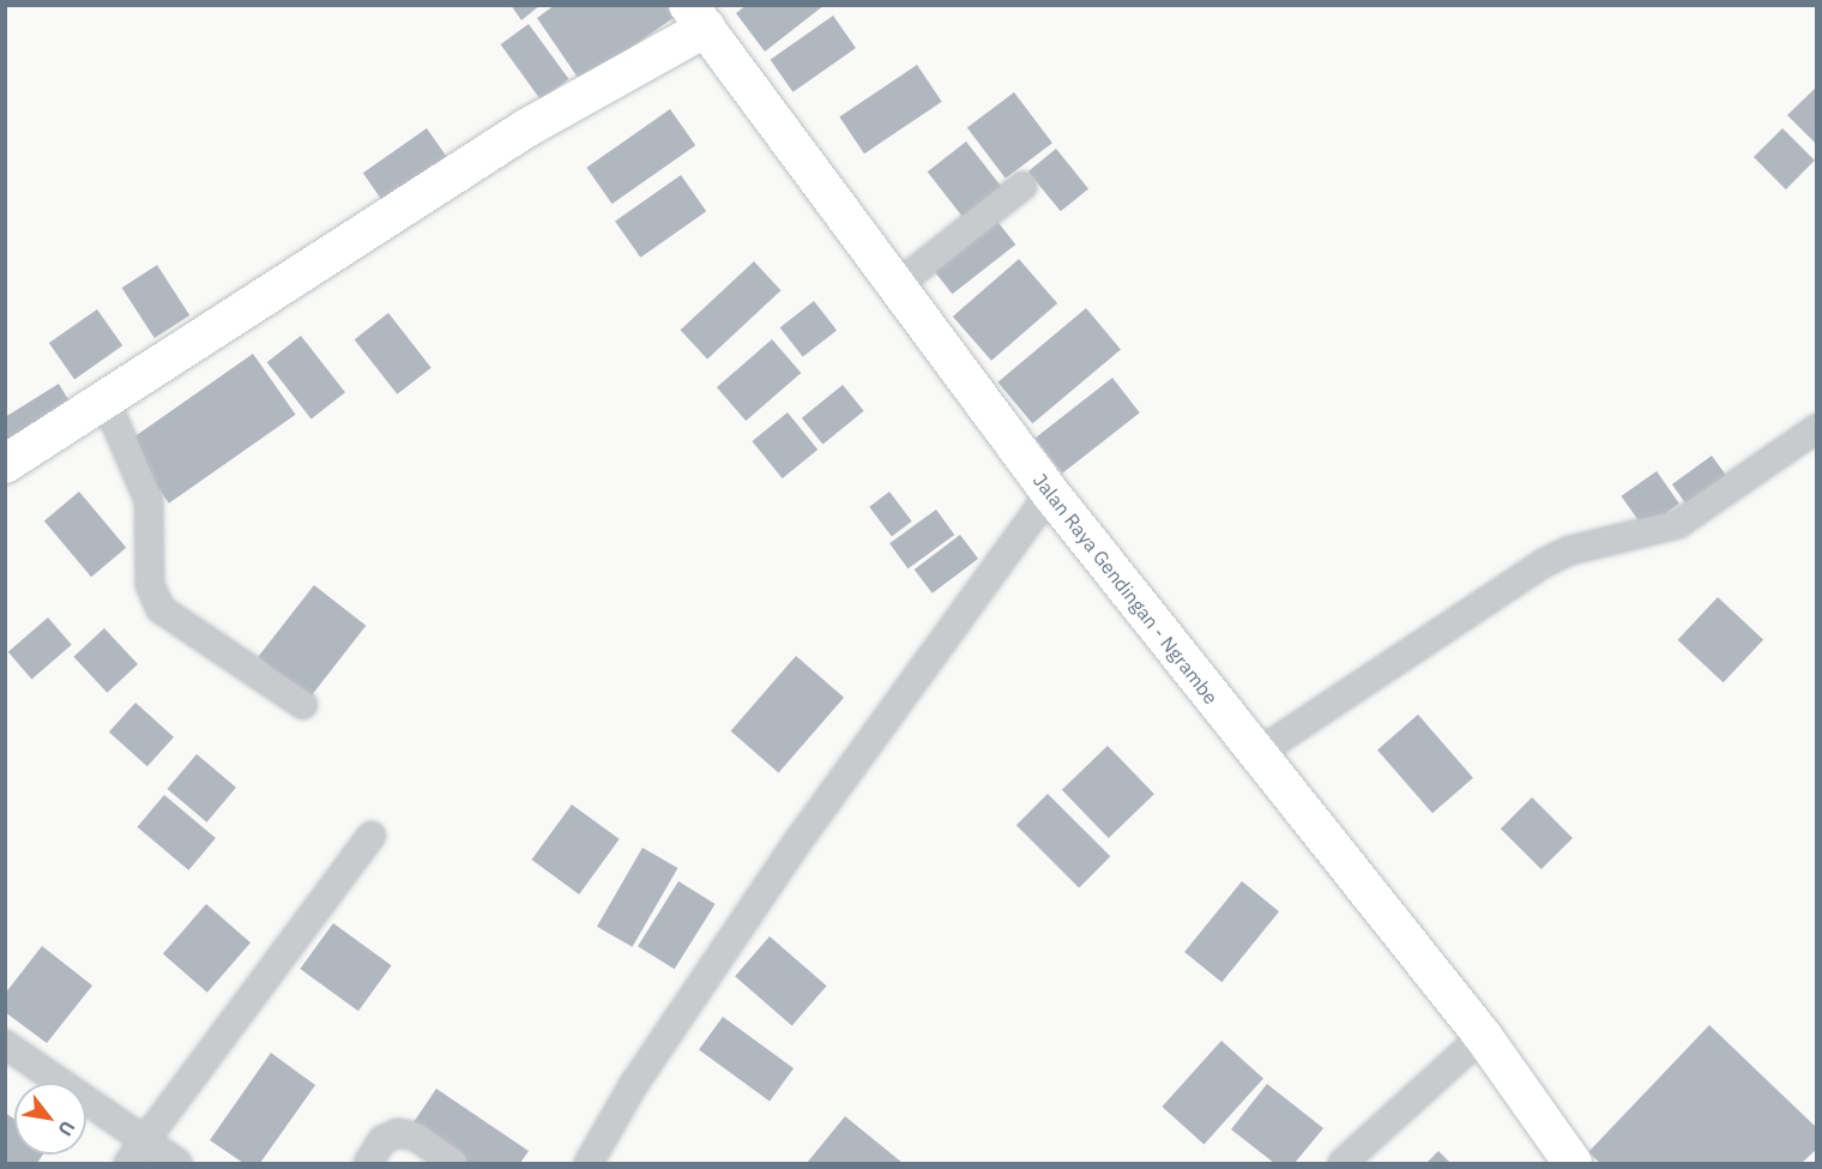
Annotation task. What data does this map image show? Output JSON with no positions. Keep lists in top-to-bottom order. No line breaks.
{"streets":{"main road":["Jalan Raya Gendingan - Ngrambe"]},"north":"bottom right"}
